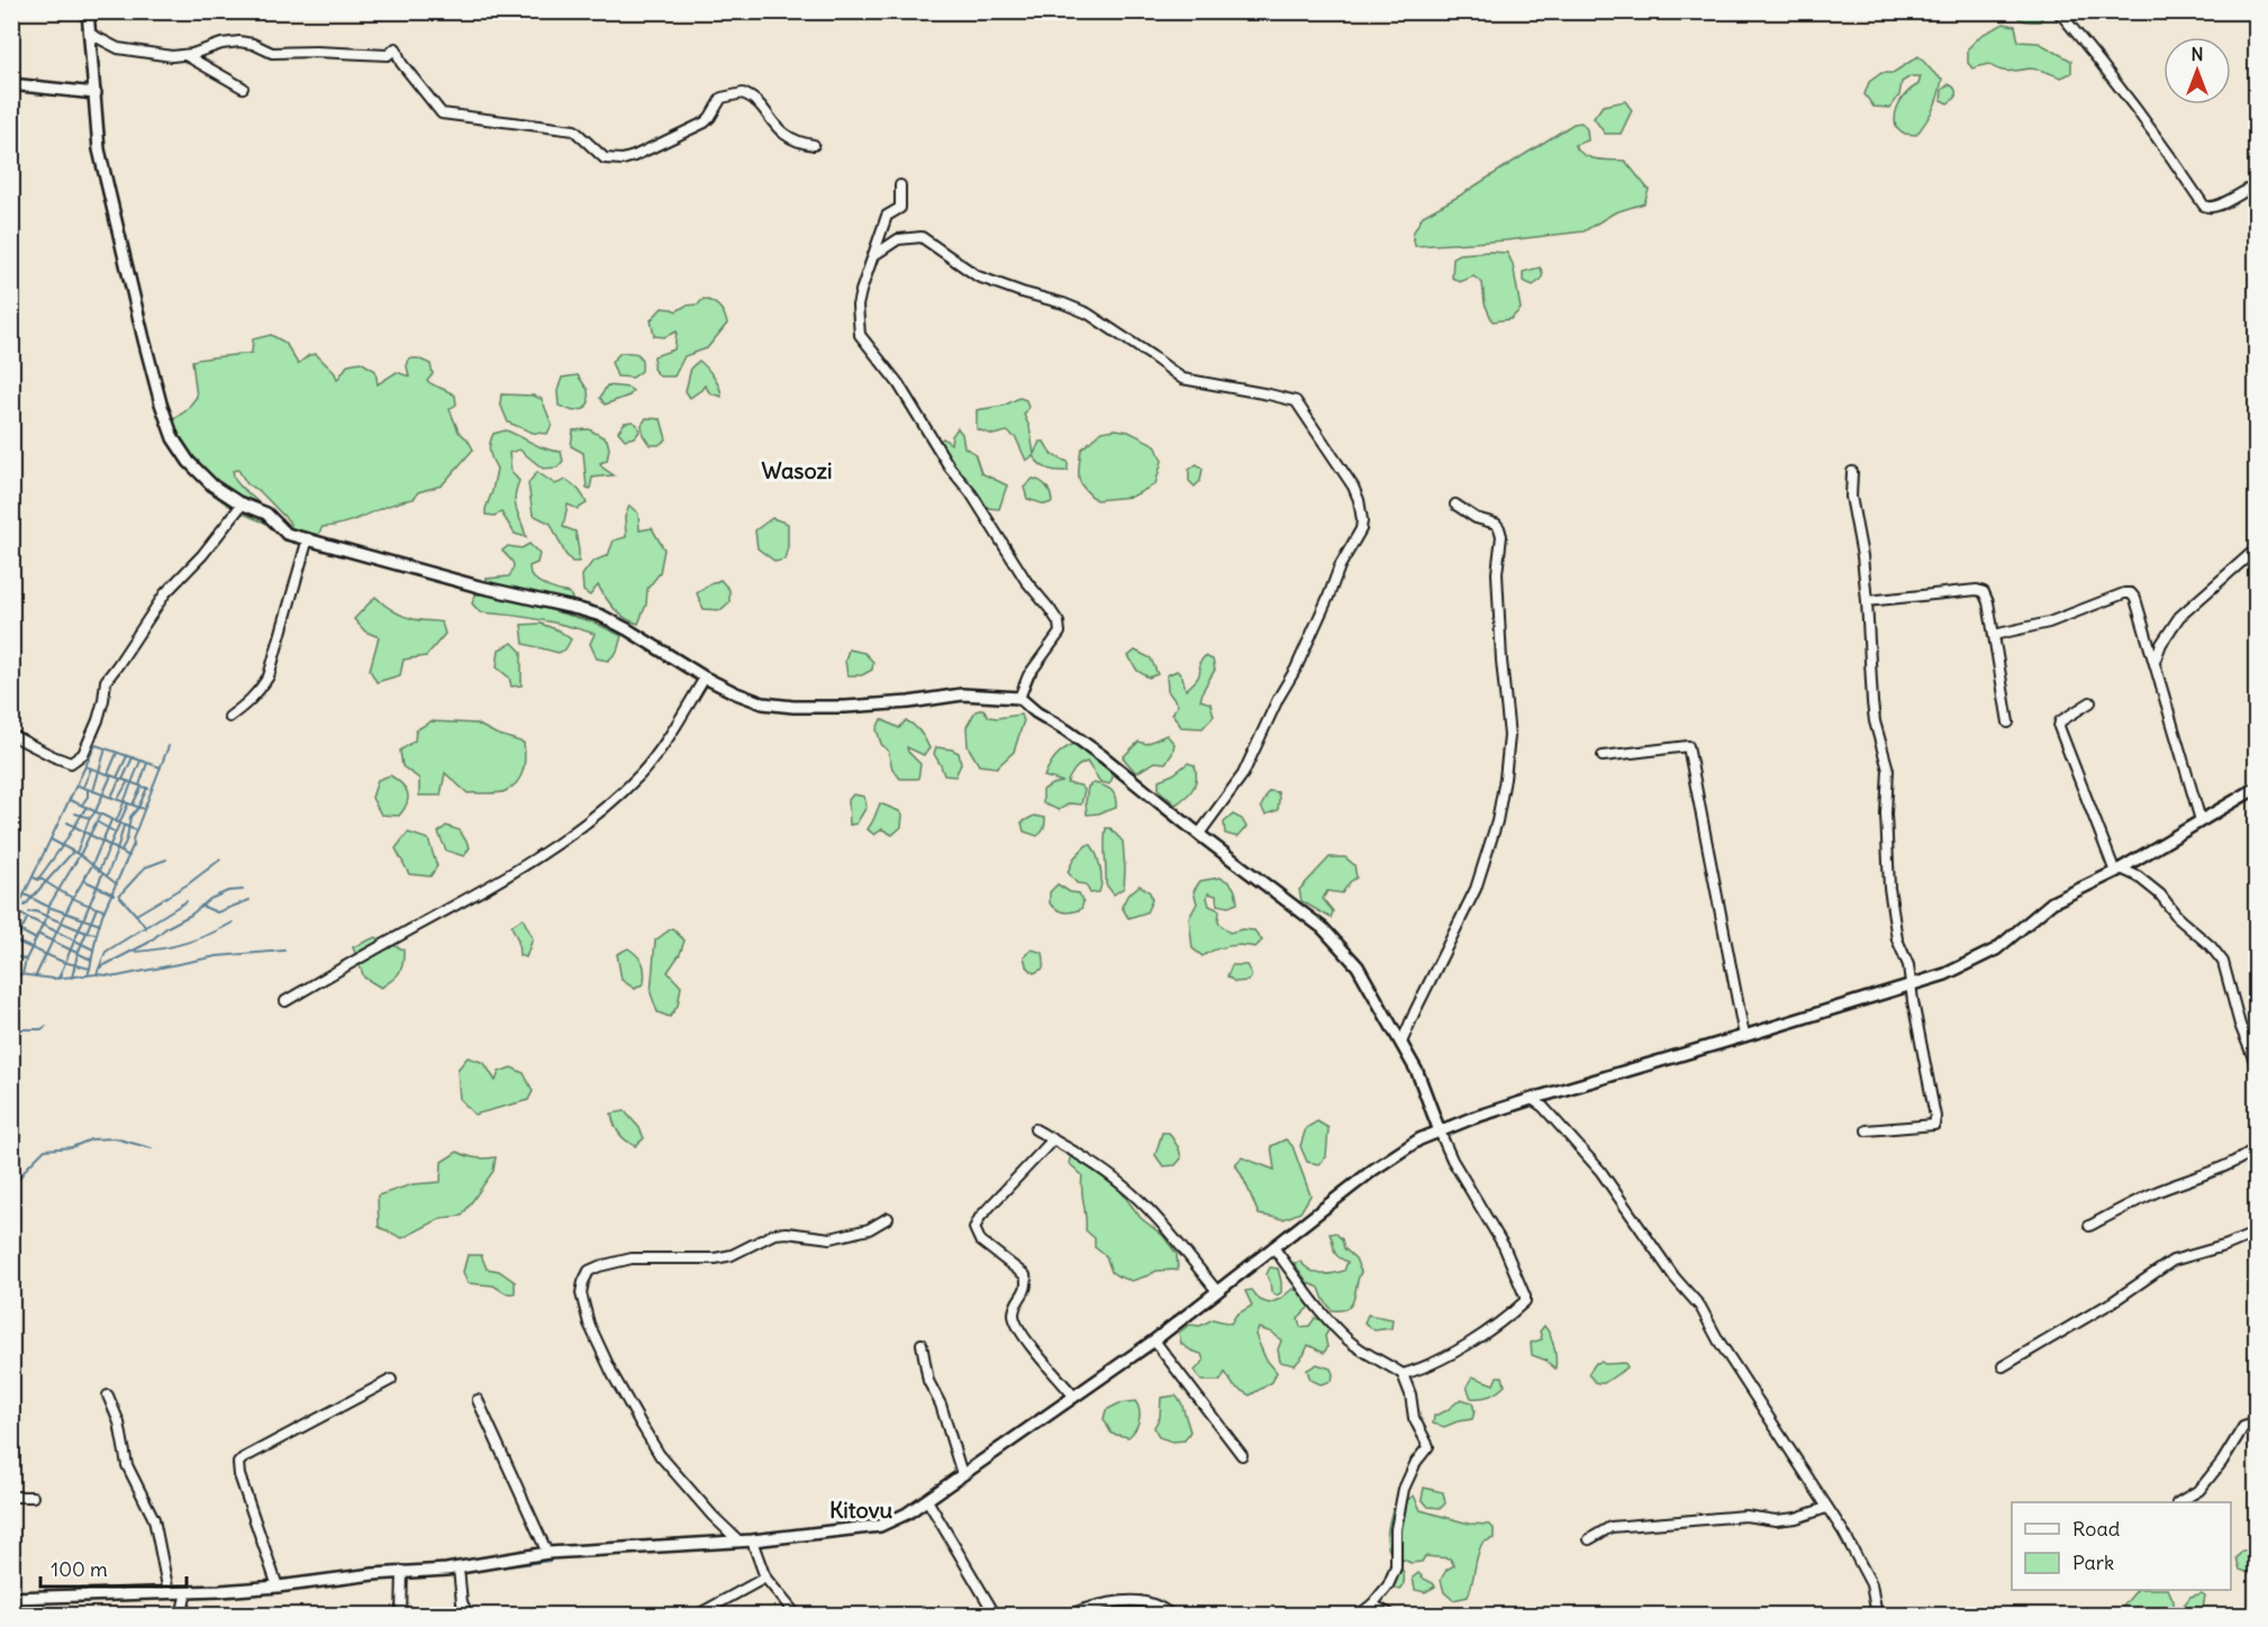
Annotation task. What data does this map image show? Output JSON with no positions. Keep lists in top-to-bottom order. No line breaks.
{"districts":["Wasozi","Kitovu"],"legend":["Road","Park"],"scale_bar":"100 m","north":"top"}
